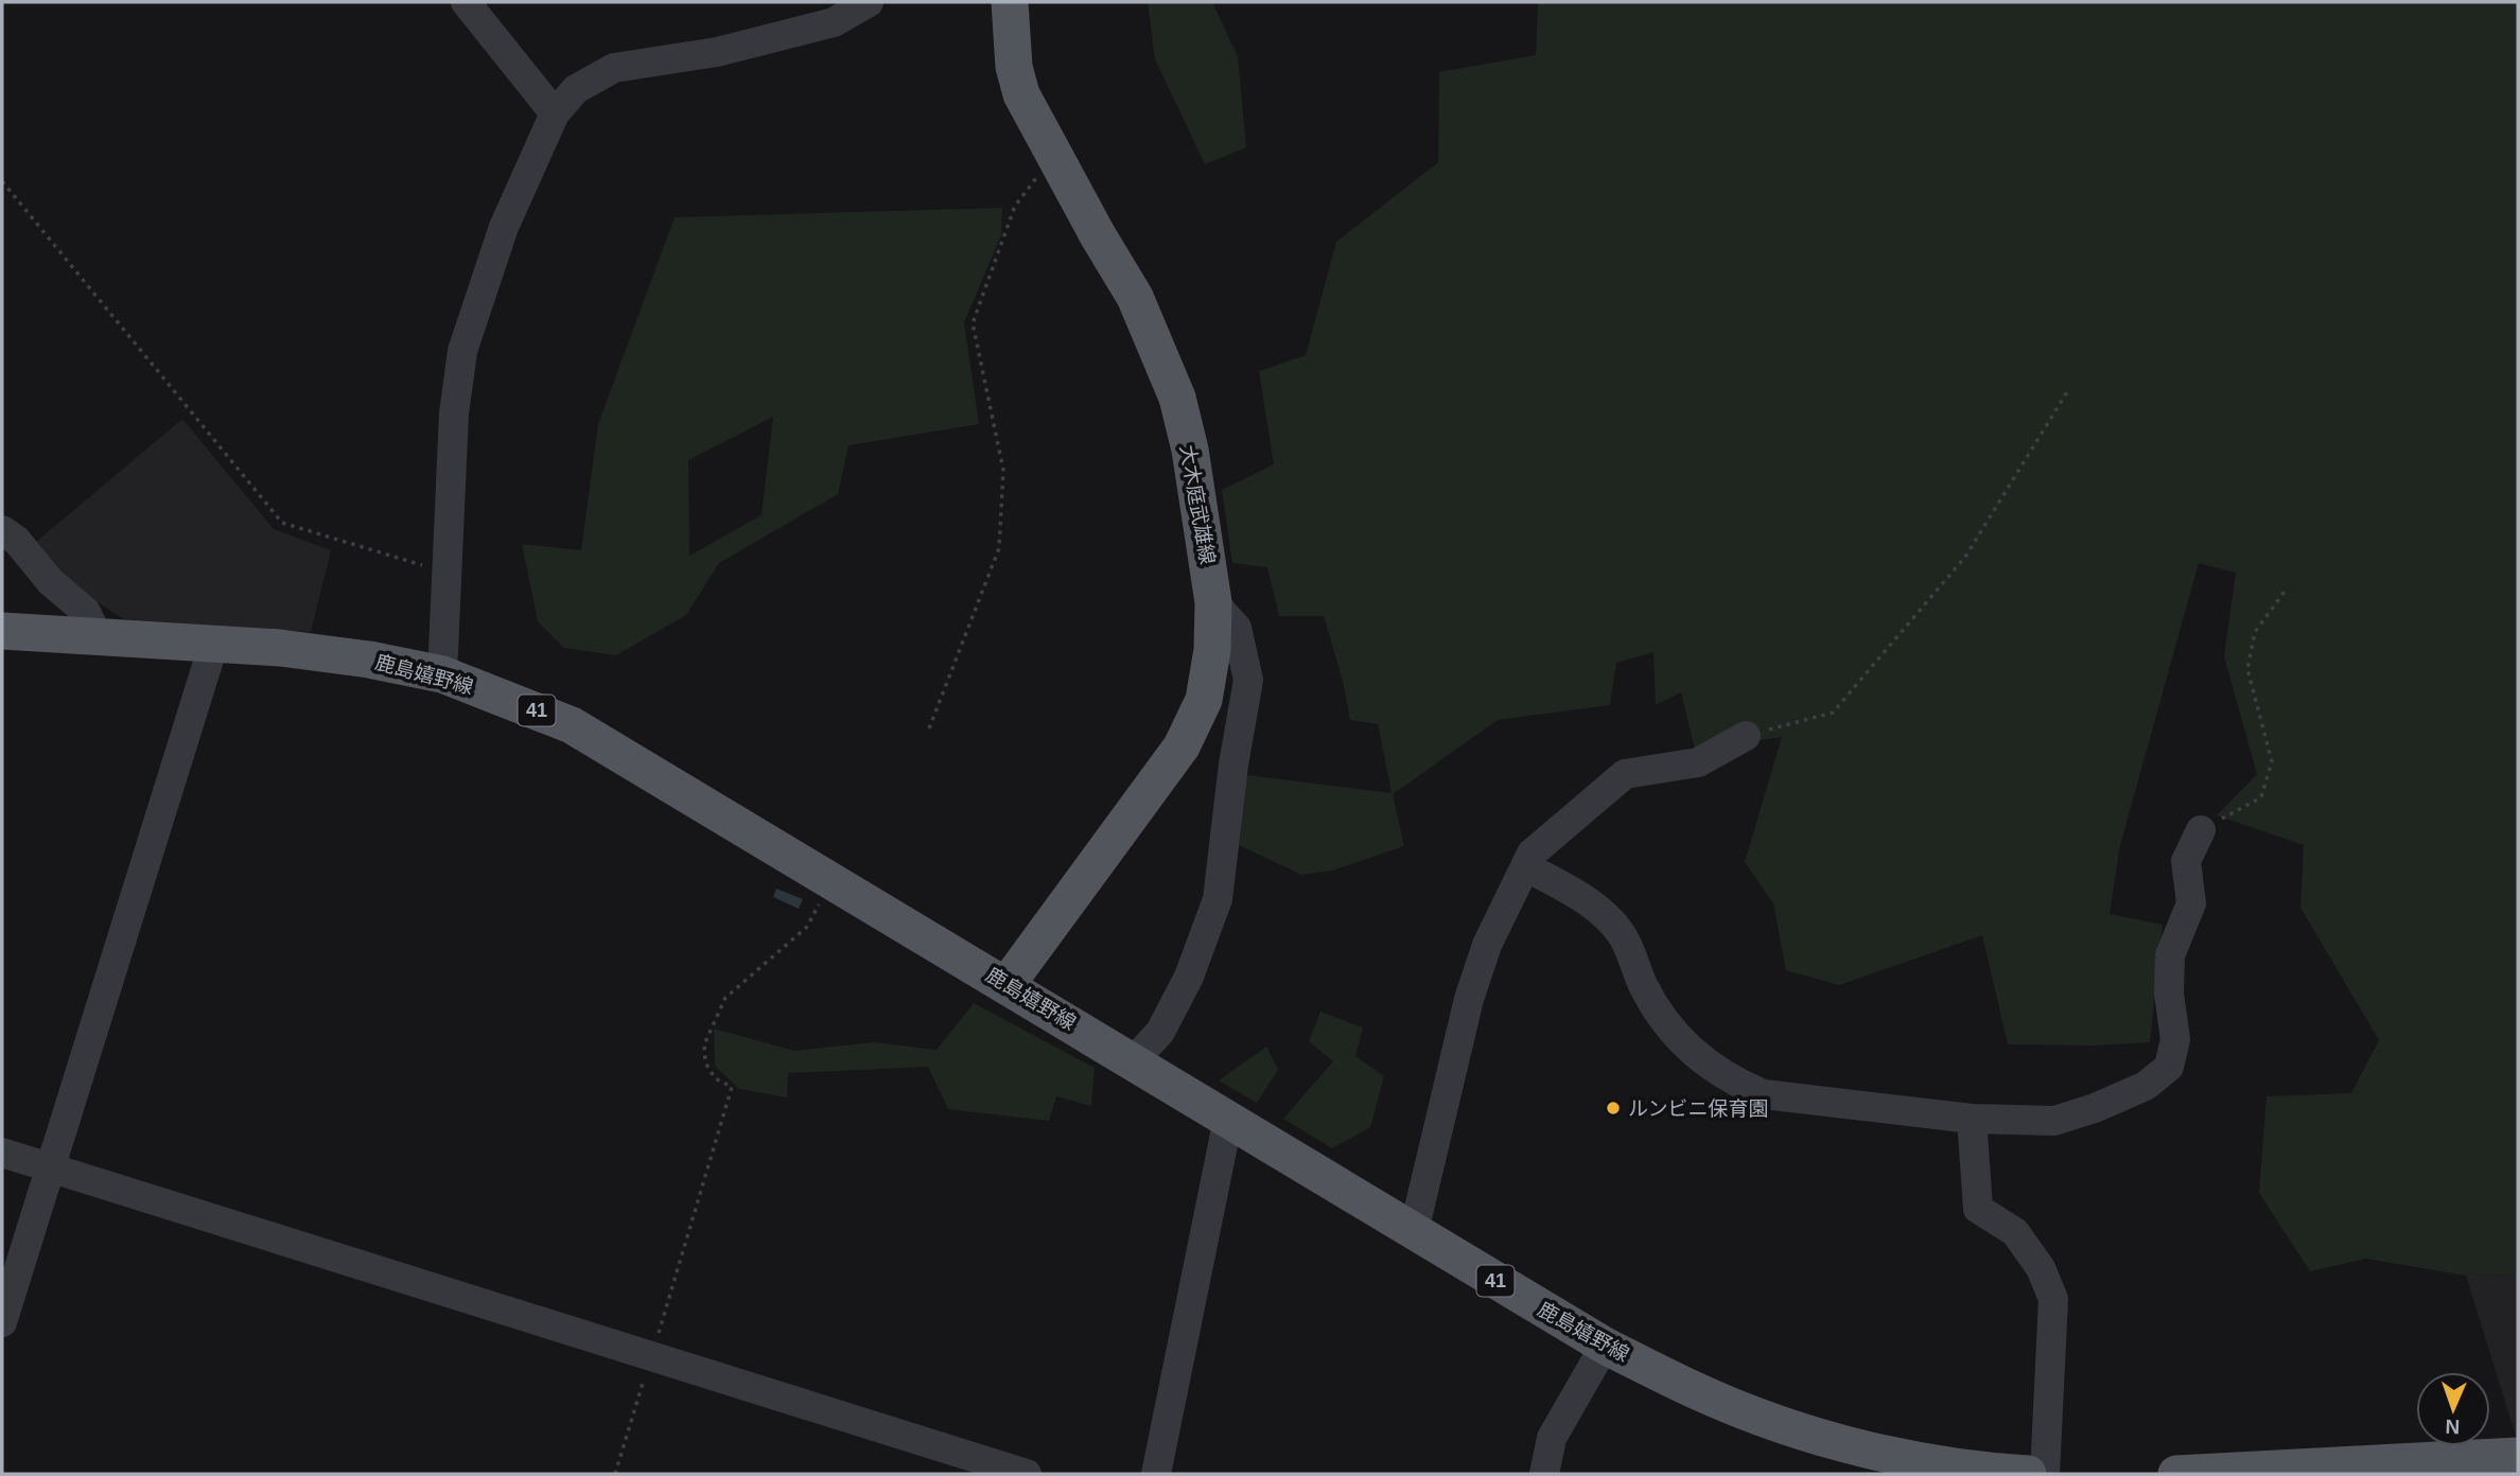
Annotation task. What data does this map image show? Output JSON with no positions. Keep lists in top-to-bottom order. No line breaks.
{"streets":{"main road":["大木庭武雄線","鹿島嬉野線","41"]},"crossings":[["大木庭武雄線","鹿島嬉野線"]],"places":["ルンビニ保育園"],"north":"bottom"}
